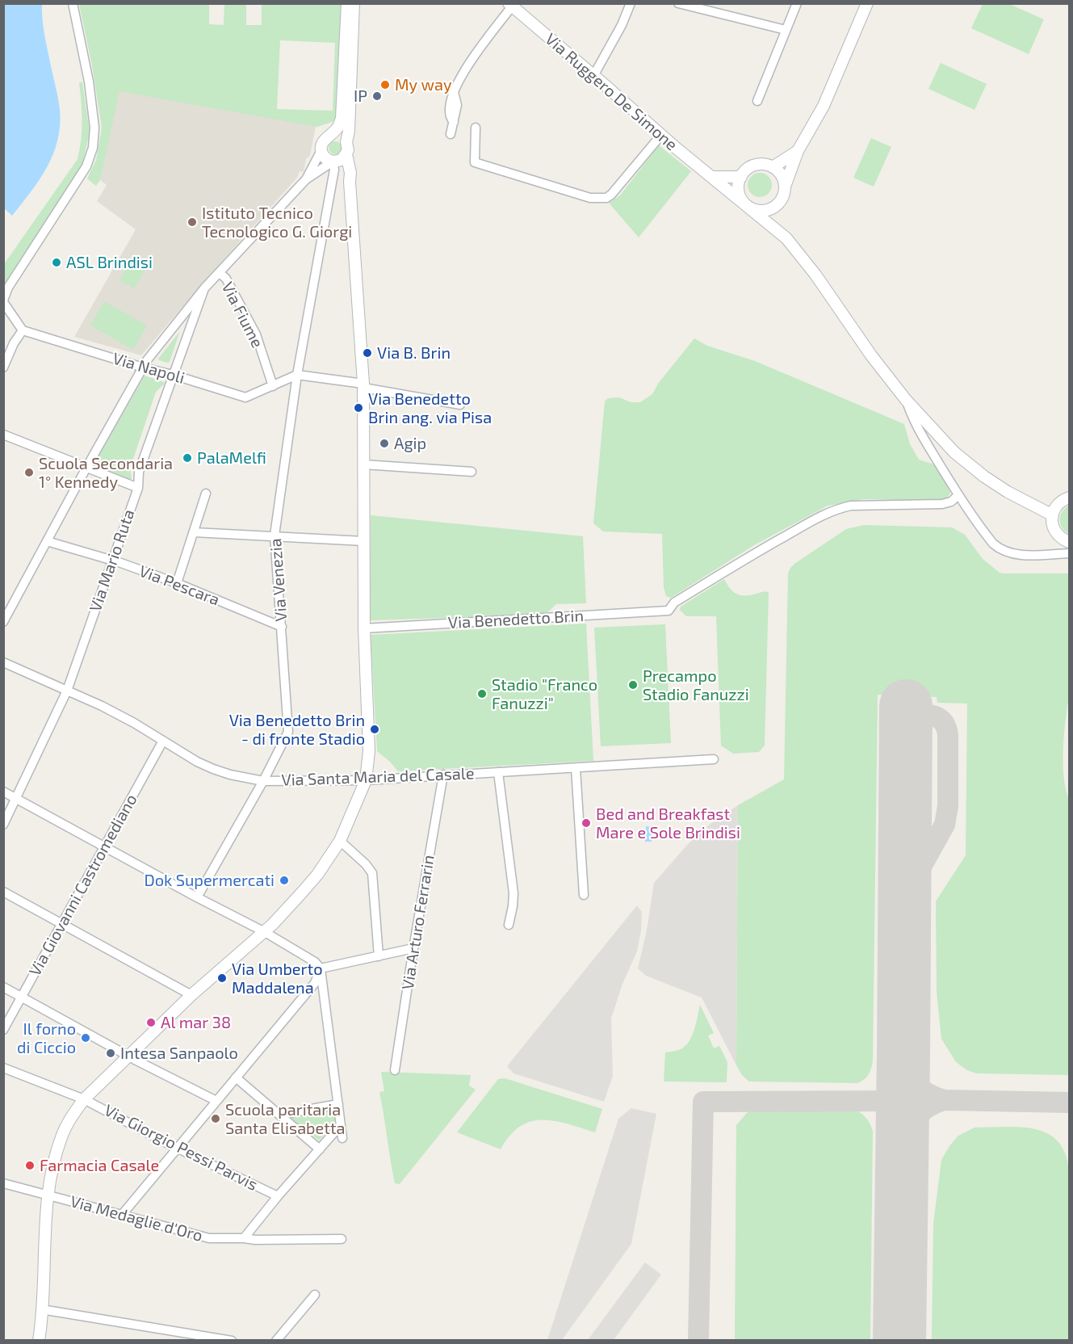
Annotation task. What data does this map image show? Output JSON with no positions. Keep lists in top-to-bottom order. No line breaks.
{"streets":{"street":["Via Ruggero De Simone","Via Fiume","Via Napoli","Via Mario Ruta","Via Venezia","Via Pescara","Via Benedetto Brin","Via Santa Maria del Casale","Via Giovanni Castromediano","Via Arturo Ferrarin","Via Giorgio Pessi Parvis","Via Medaglie d'Oro"]},"crossings":[["Via Fiume","Via Napoli"],["Via Napoli","Via Mario Ruta"],["Via Napoli","Via Venezia"],["Via Mario Ruta","Via Pescara"],["Via Mario Ruta","Via Santa Maria del Casale"],["Via Venezia","Via Pescara"],["Via Venezia","Via Santa Maria del Casale"],["Via Santa Maria del Casale","Via Giovanni Castromediano"],["Via Santa Maria del Casale","Via Arturo Ferrarin"]],"places":["My way","IP","Istituto Tecnico Tecnologico G. Giorgi","ASL Brindisi","Via B. Brin","Via Benedetto Brin ang. via Pisa","Agip","PalaMelfi","Scuola Secondaria 1° Kennedy","Precampo Stadio Fanuzzi","Stadio \"Franco Fanuzzi\"","Via Benedetto Brin - di fronte Stadio","Bed and Breakfast Mare e Sole Brindisi","Dok Supermercati","Via Umberto Maddalena","Al mar 38","Il forno di Ciccio","Intesa Sanpaolo","Scuola paritaria Santa Elisabetta","Farmacia Casale"]}
